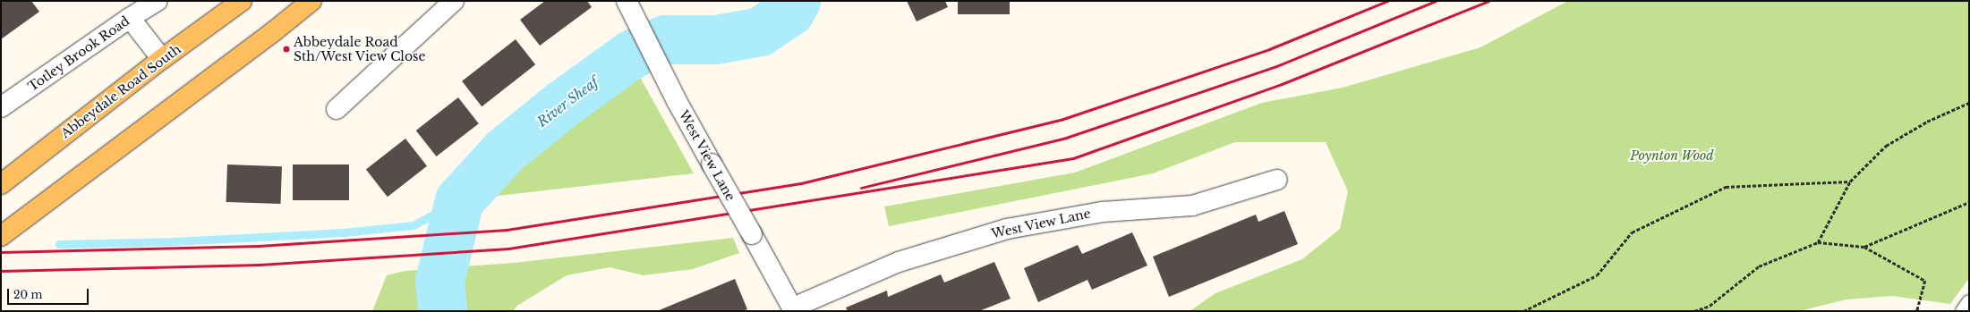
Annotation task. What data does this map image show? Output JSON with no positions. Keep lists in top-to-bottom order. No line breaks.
{"streets":{"main road":["Abbeydale Road South"],"street":["Totley Brook Road","West View Lane"]},"water":["River Sheaf"],"parks":["Poynton Wood"],"places":["Abbeydale Road Sth/West View Close"],"scale_bar":"20 m"}
